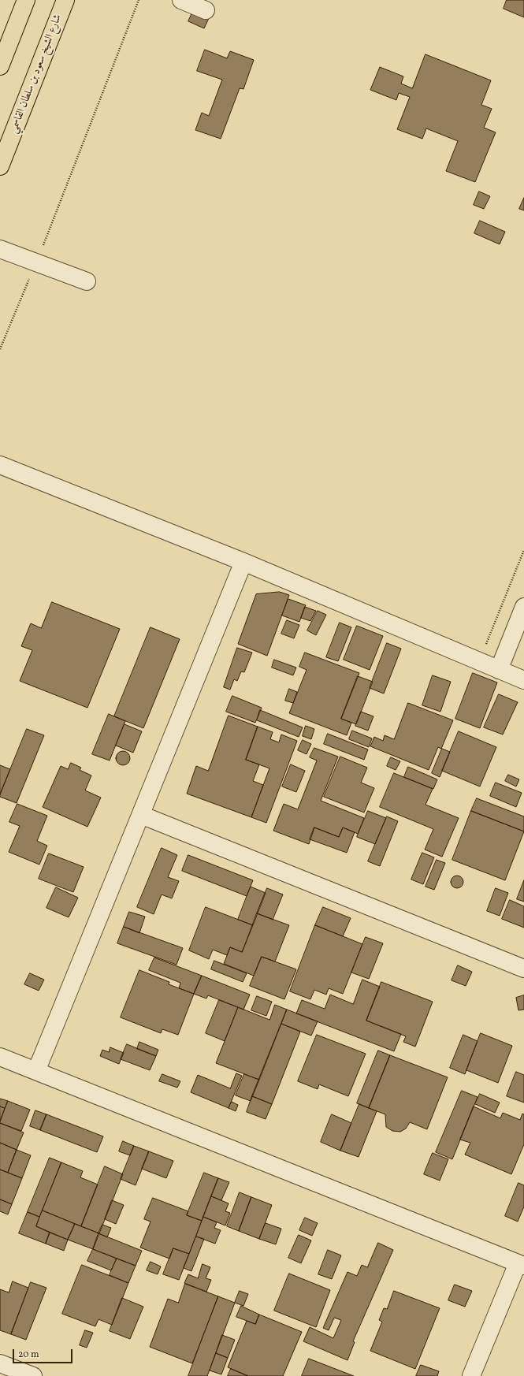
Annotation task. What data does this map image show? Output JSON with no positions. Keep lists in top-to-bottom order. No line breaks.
{"streets":{"main road":["شارع الشيخ سعود بن سلطان القاسمي"]},"scale_bar":"20 m"}
